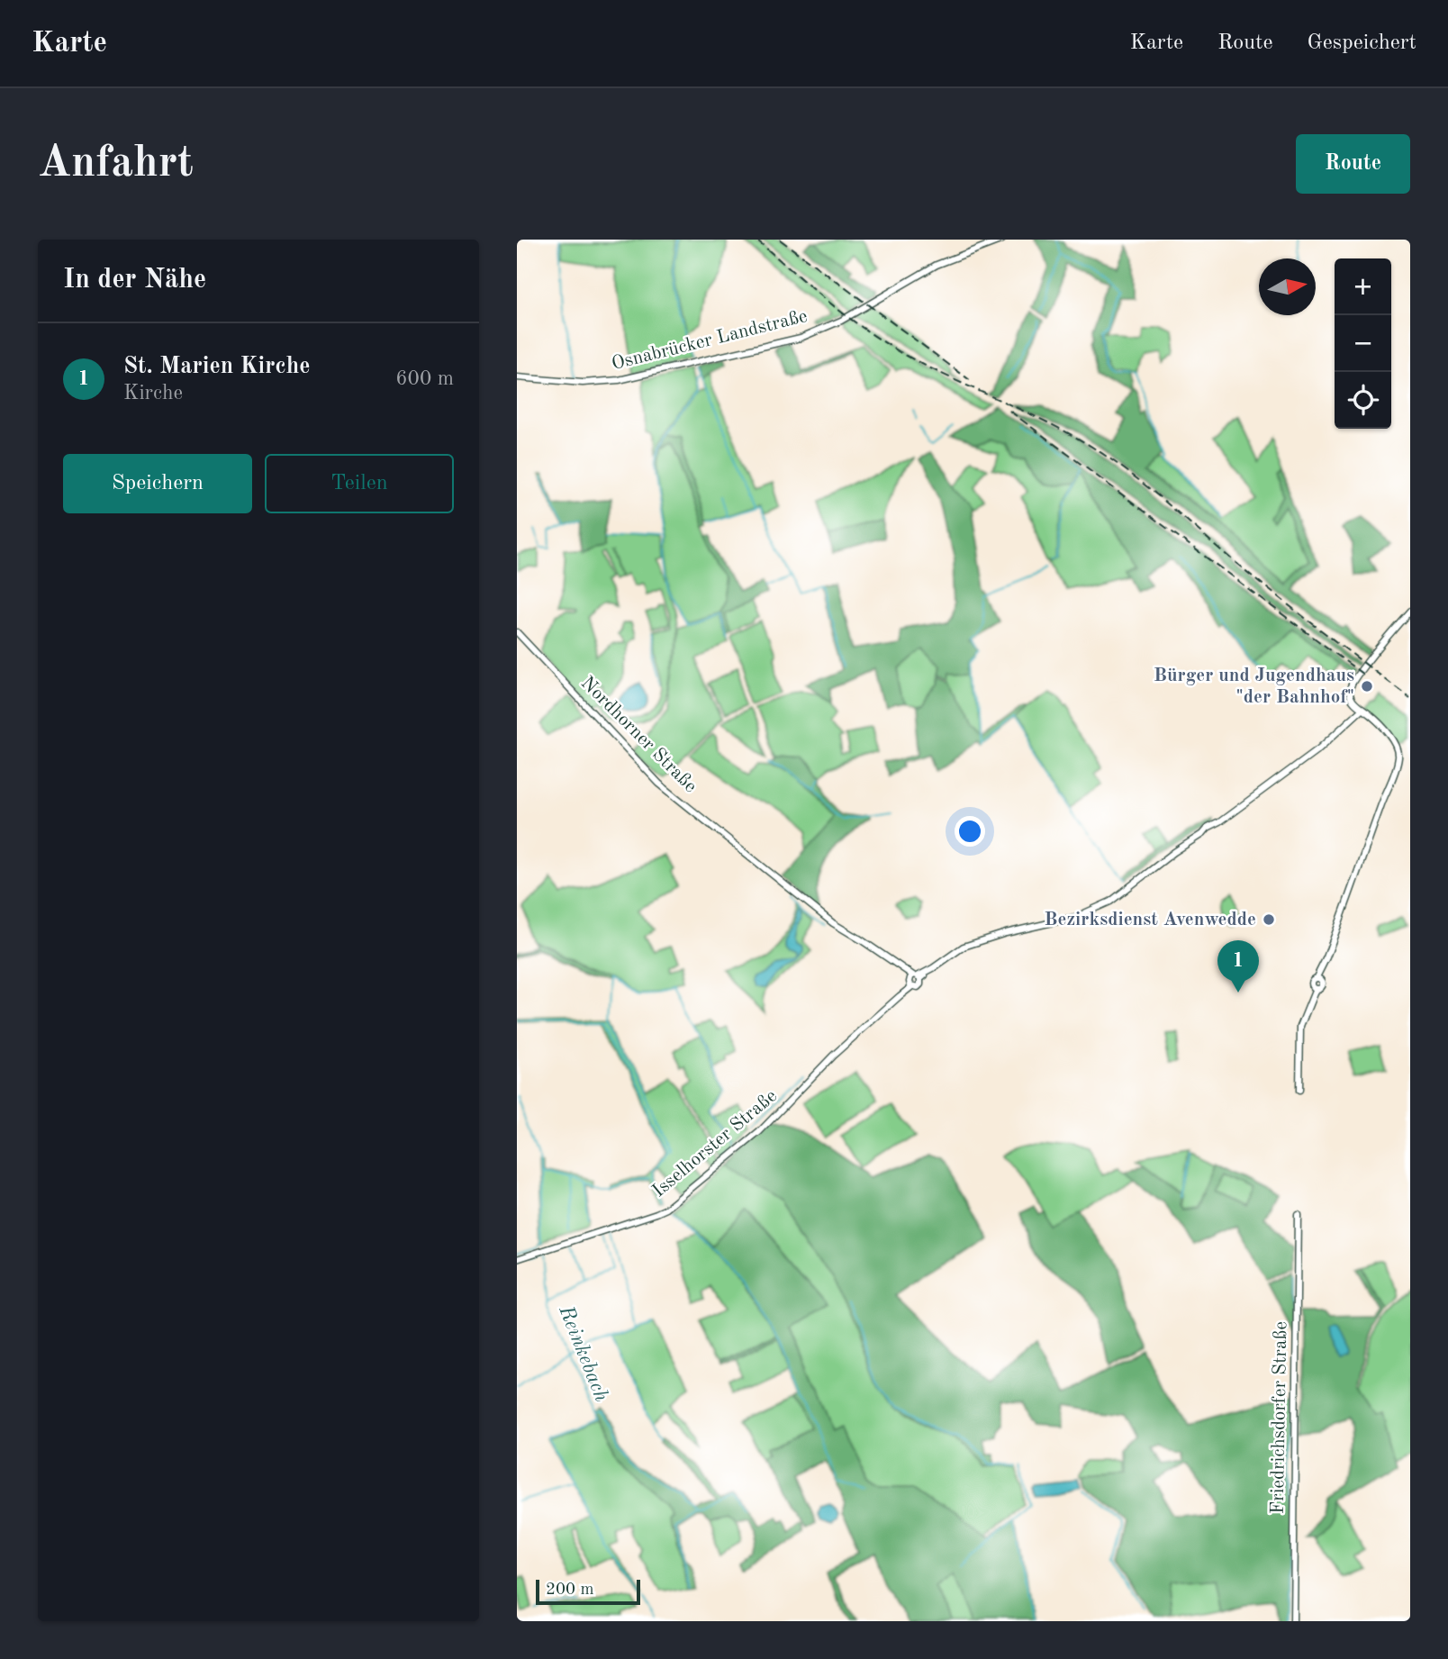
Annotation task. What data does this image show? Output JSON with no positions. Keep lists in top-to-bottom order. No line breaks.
{"streets":{"street":["Osnabrücker Landstraße","Nordhorner Straße","Isselhorster Straße","Friedrichsdorfer Straße"]},"crossings":[["Nordhorner Straße","Isselhorster Straße"]],"water":["Reinkebach"],"places":["Bürger und Jugendhaus \"der Bahnhof\"","Bezirksdienst Avenwedde"],"scale_bar":"200 m","north":"right","page":{"header":"Karte","nav":["Karte","Route","Gespeichert"],"buttons":["Route",["Speichern","Teilen"]],"title":"Anfahrt","heading":"In der Nähe","map_buttons":["+","−"],"list":[{"mark":"1","name":"St. Marien Kirche","note":"Kirche","value":"600 m"}],"pins":"1","scale":"200 m"}}
